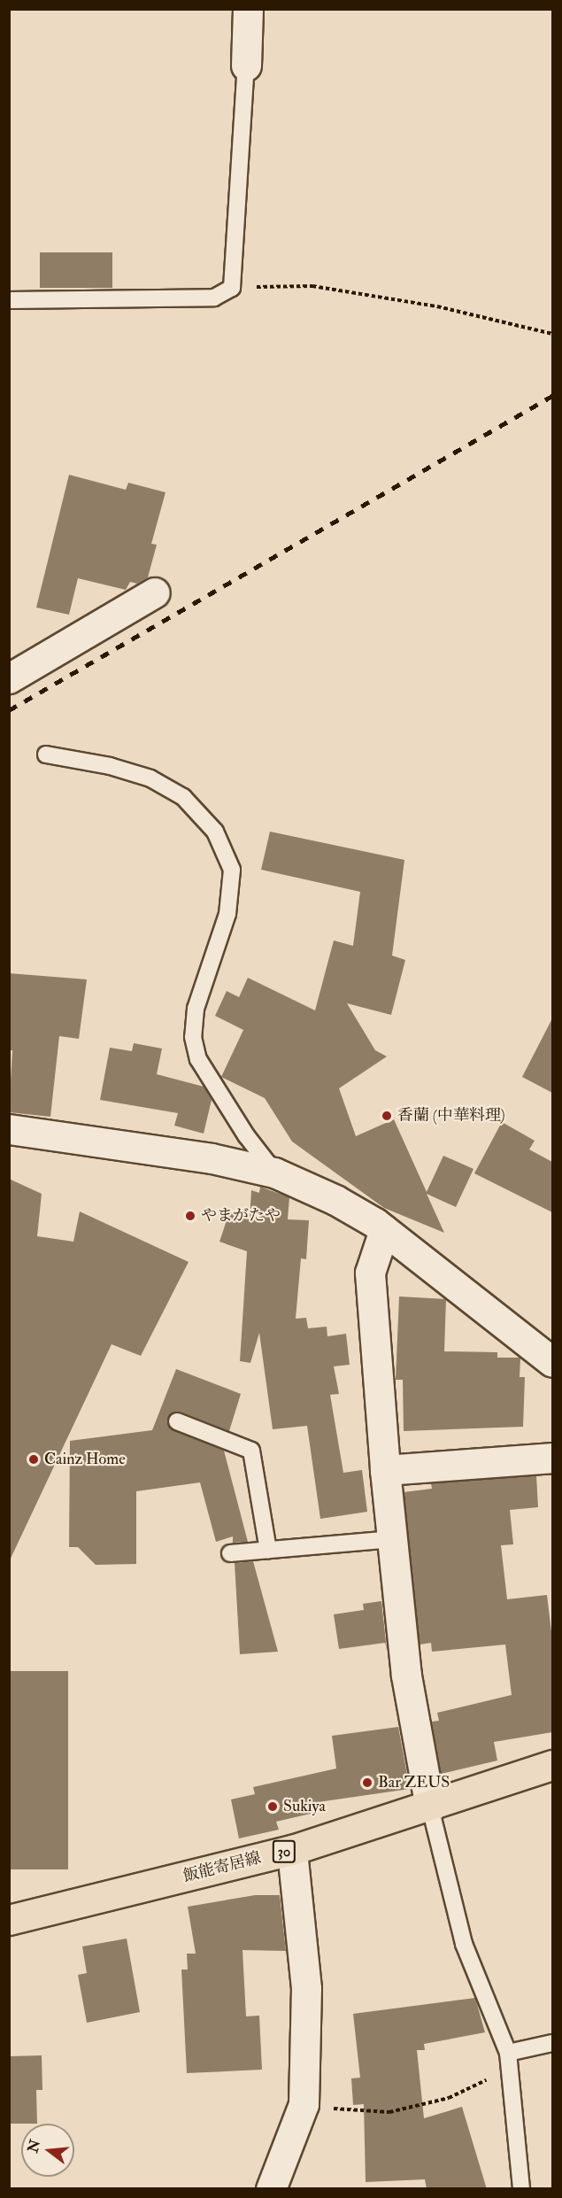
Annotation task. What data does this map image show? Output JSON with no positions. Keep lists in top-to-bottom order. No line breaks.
{"streets":{"main road":["30","飯能寄居線"]},"places":["香蘭 (中華料理)","やまがたや","Cainz Home","Bar ZEUS","Sukiya"],"north":"left"}
